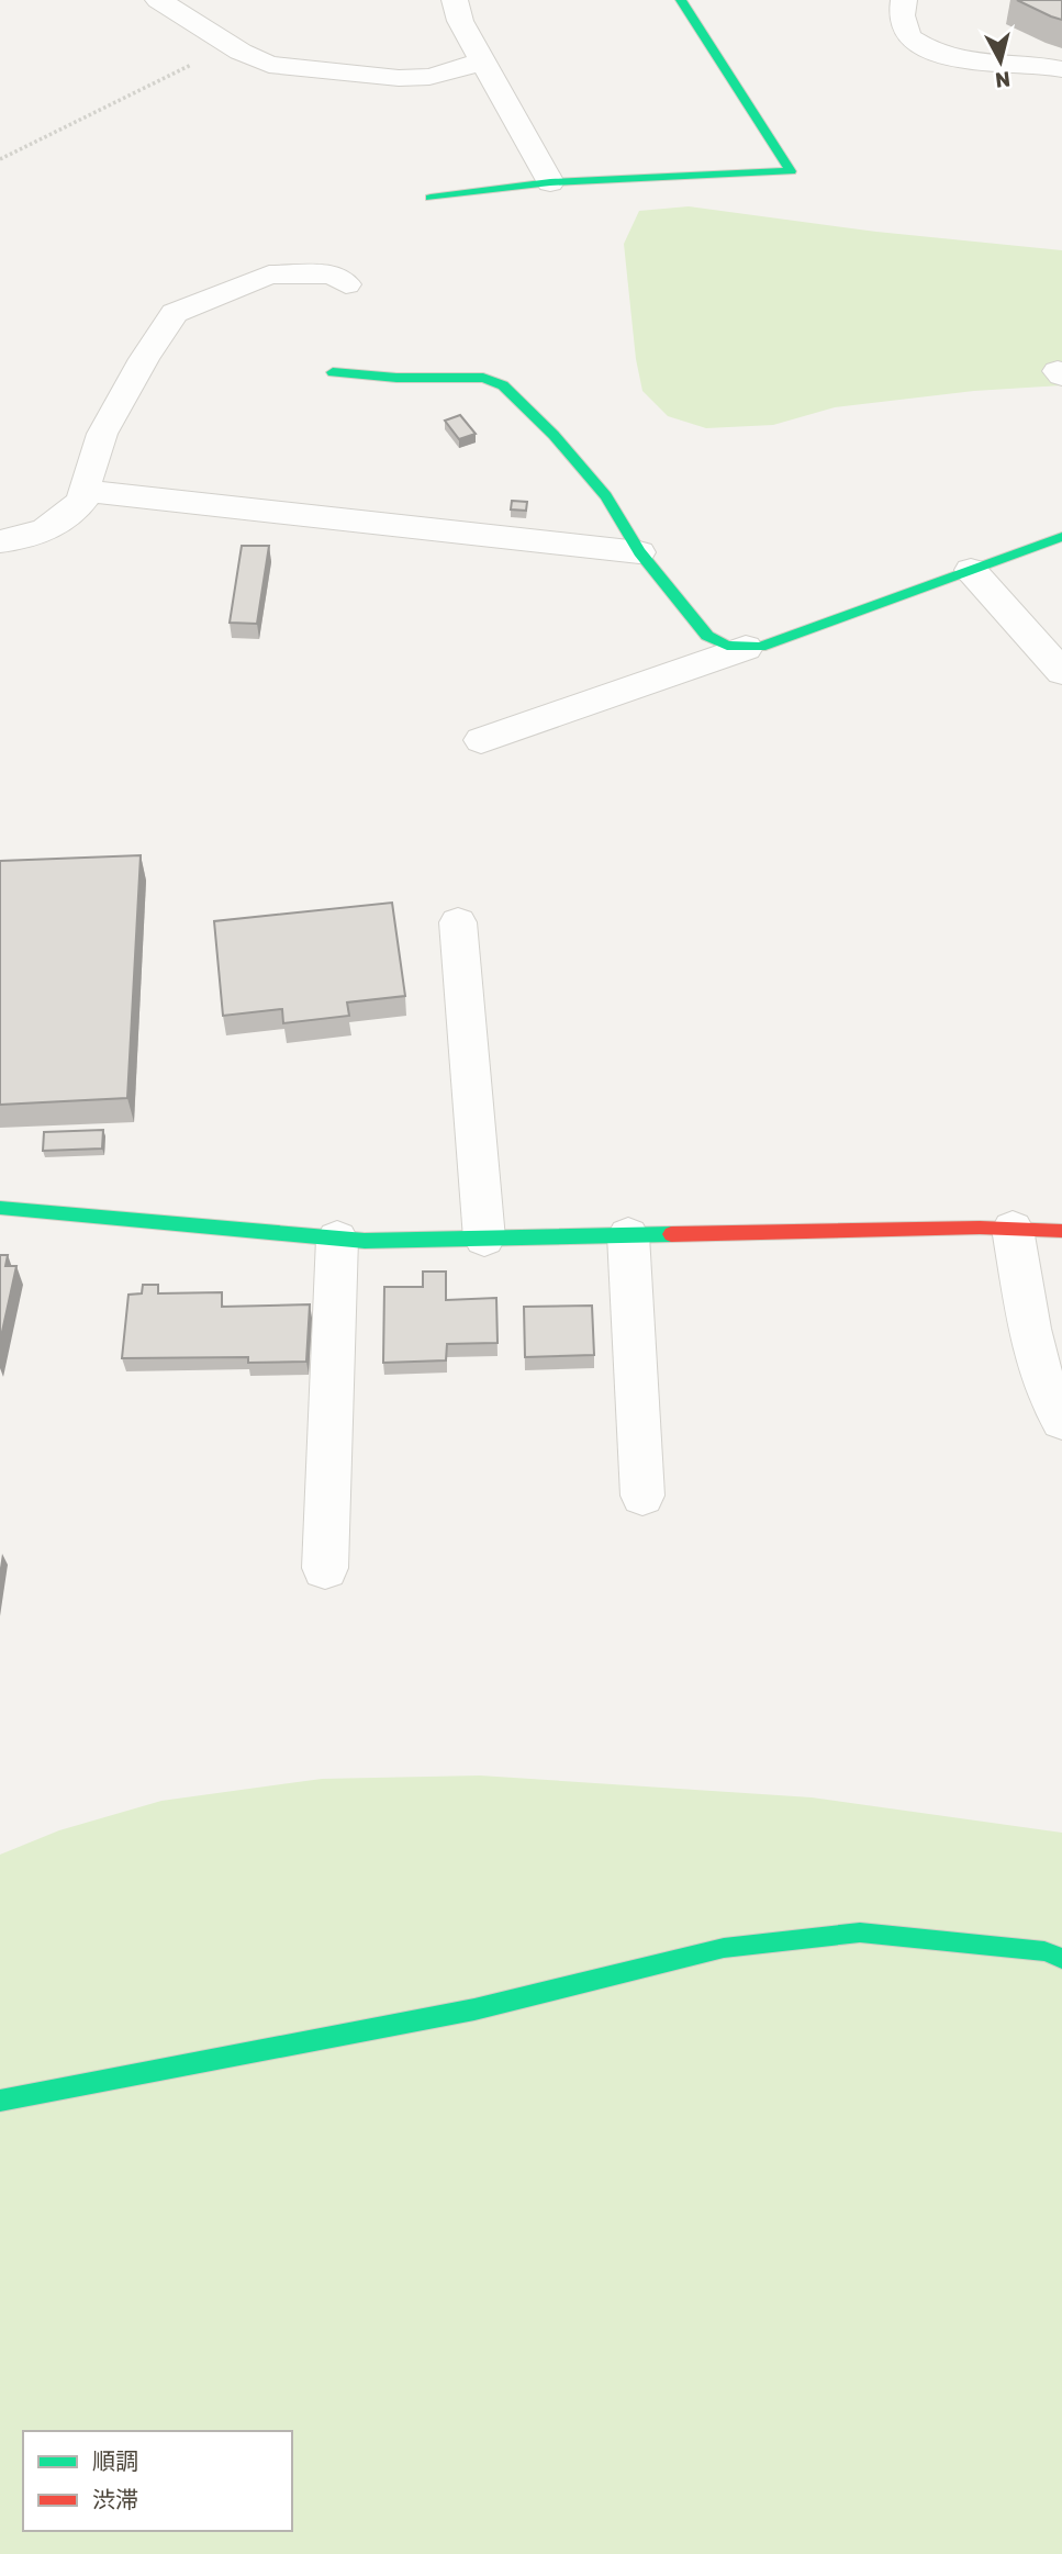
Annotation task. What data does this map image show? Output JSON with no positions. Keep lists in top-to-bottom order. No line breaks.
{"legend":["順調","渋滞"],"north":"bottom"}
